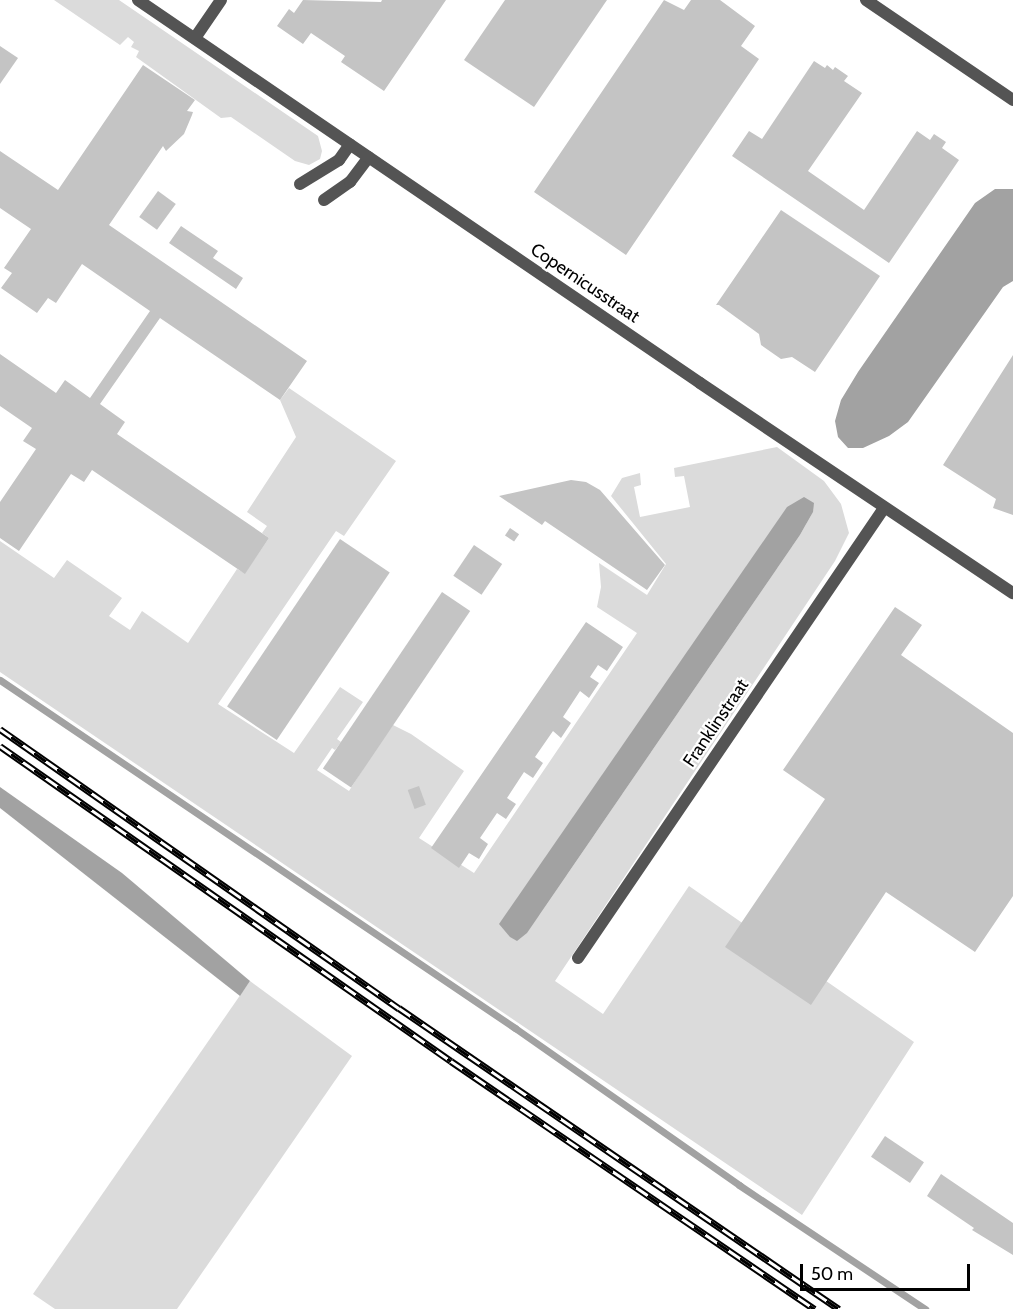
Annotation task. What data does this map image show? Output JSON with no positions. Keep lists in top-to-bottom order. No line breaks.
{"streets":{"street":["Copernicusstraat","Franklinstraat"]},"crossings":[["Copernicusstraat","Franklinstraat"]],"scale_bar":"50 m"}
